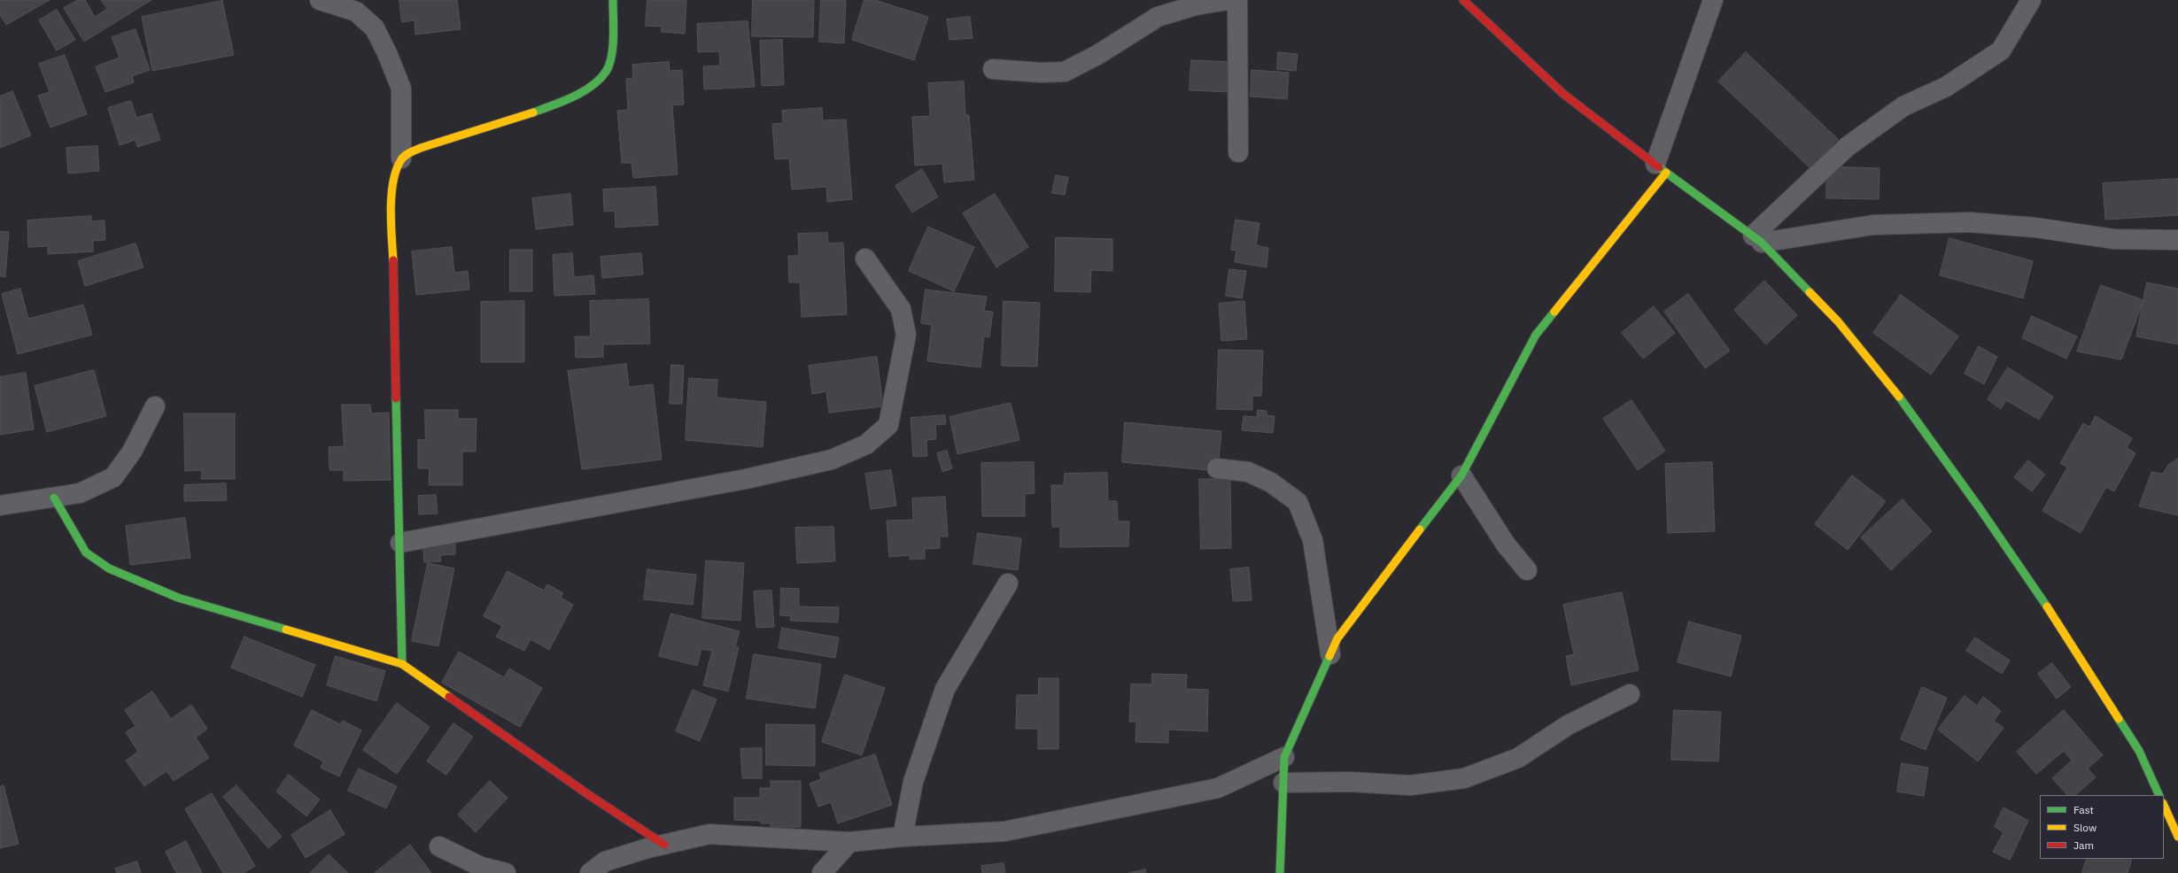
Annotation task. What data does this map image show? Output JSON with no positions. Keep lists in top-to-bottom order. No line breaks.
{"legend":["Fast","Slow","Jam"]}
